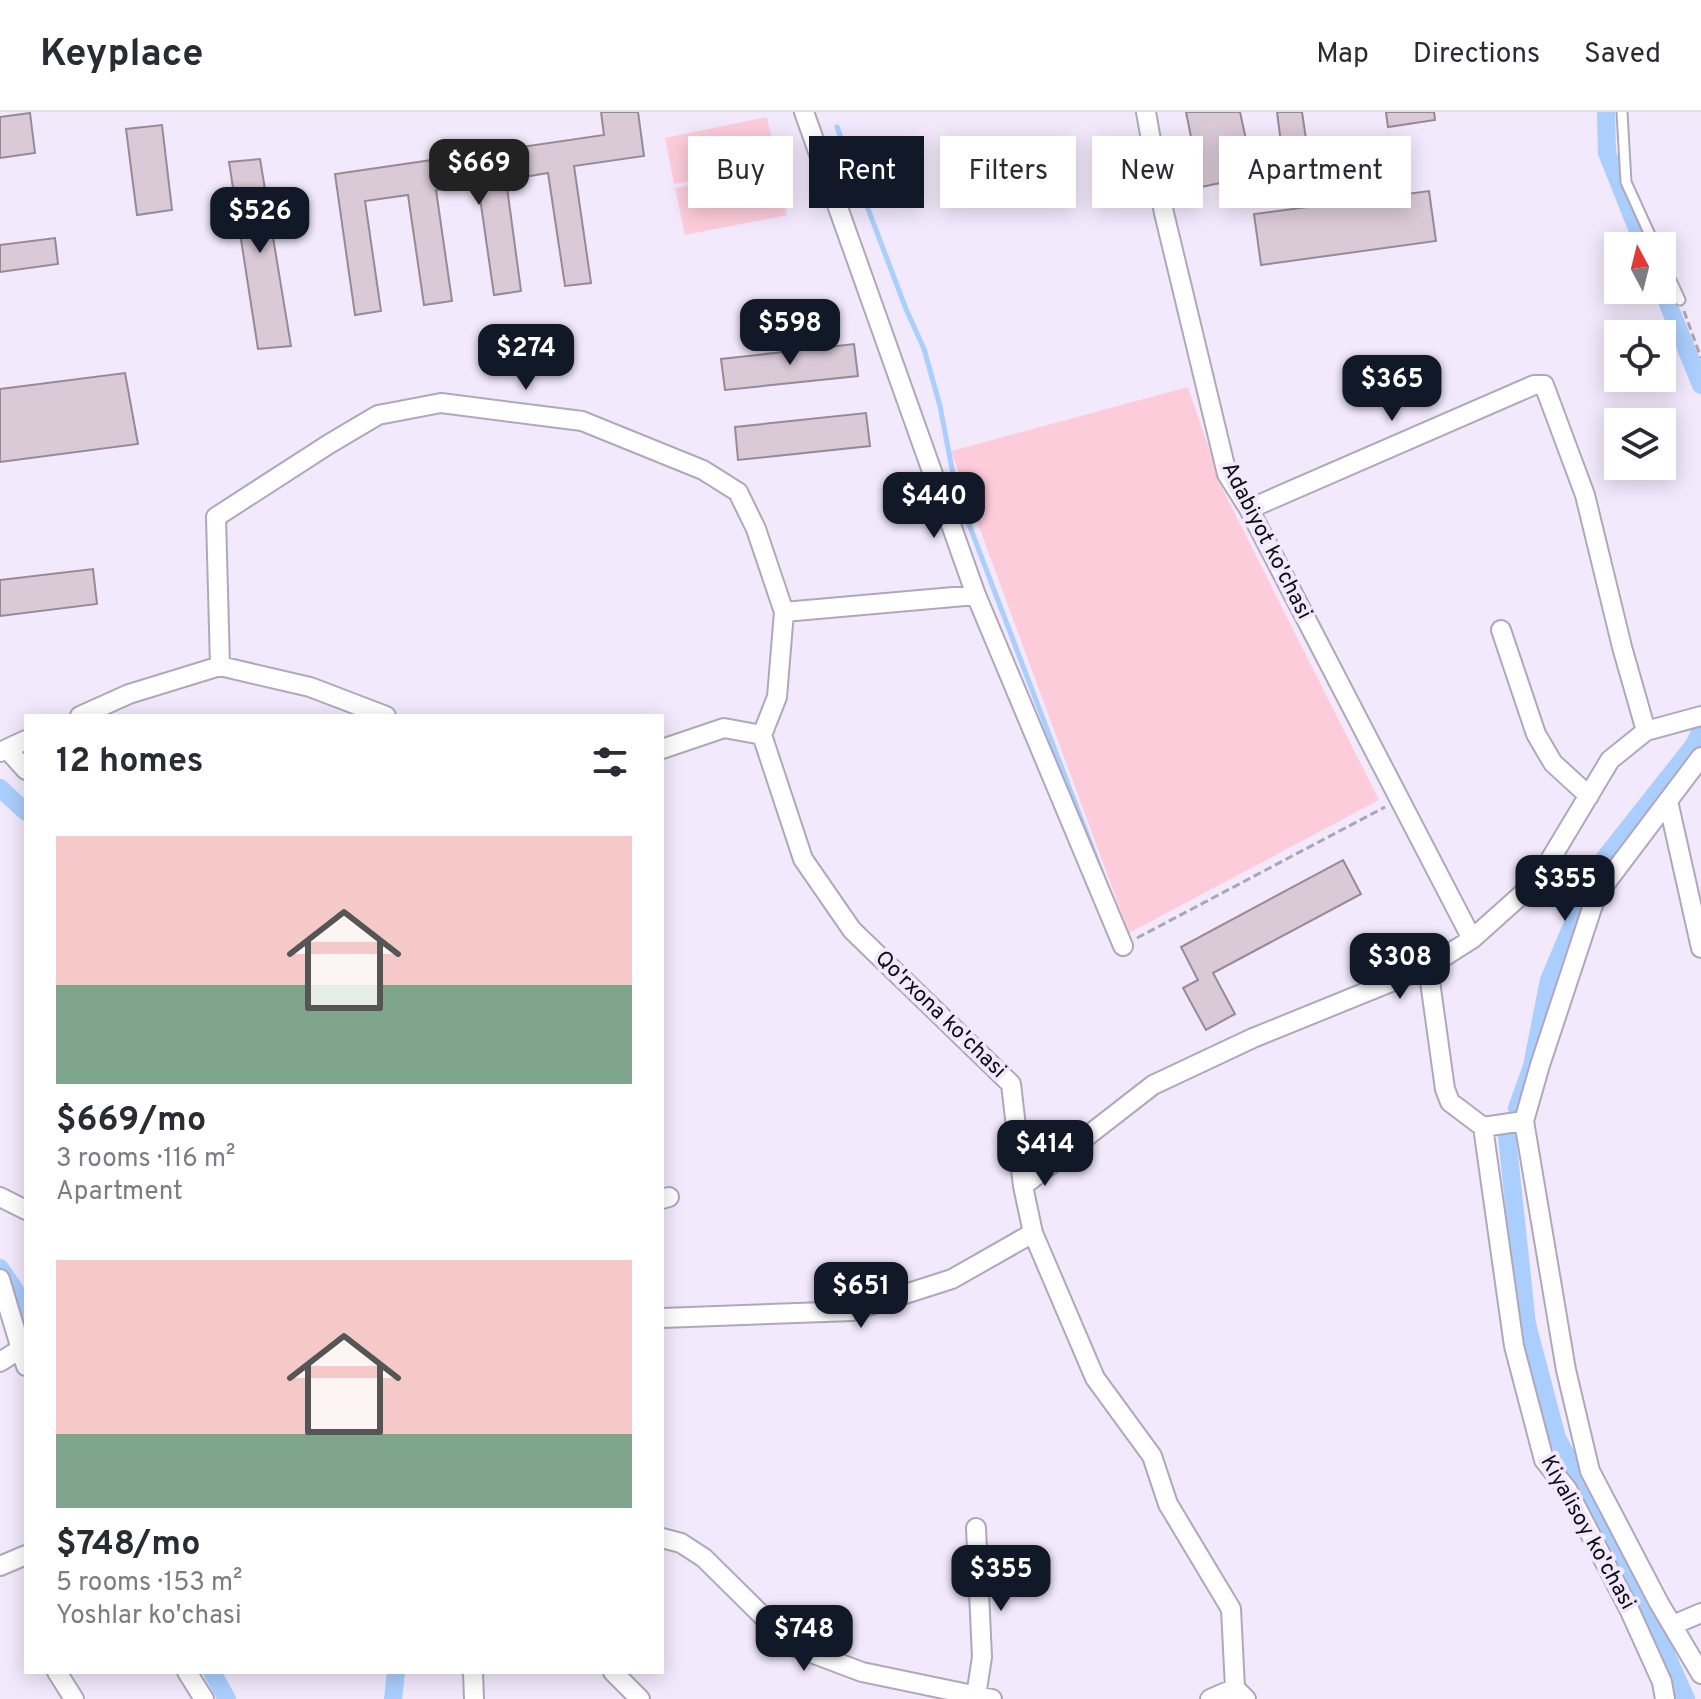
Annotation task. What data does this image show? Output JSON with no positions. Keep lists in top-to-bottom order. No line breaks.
{"streets":{"street":["Adabiyot ko'chasi","Qo'rxona ko'chasi","Kiyalisoy ko'chasi"]},"north":"top","page":{"header":"Keyplace","nav":["Map","Directions","Saved"],"chip":["Buy","Rent","Filters","New","Apartment"],"price":["$669","$526","$598","$274","$365","$440","$355","$308","$414","$651","$355","$748"],"heading":"12 homes","list":[{"name":"$669/mo","note":"3 rooms · 116 m² · Apartment"},{"name":"$748/mo","note":"5 rooms · 153 m² · Yoshlar ko'chasi"}]}}
